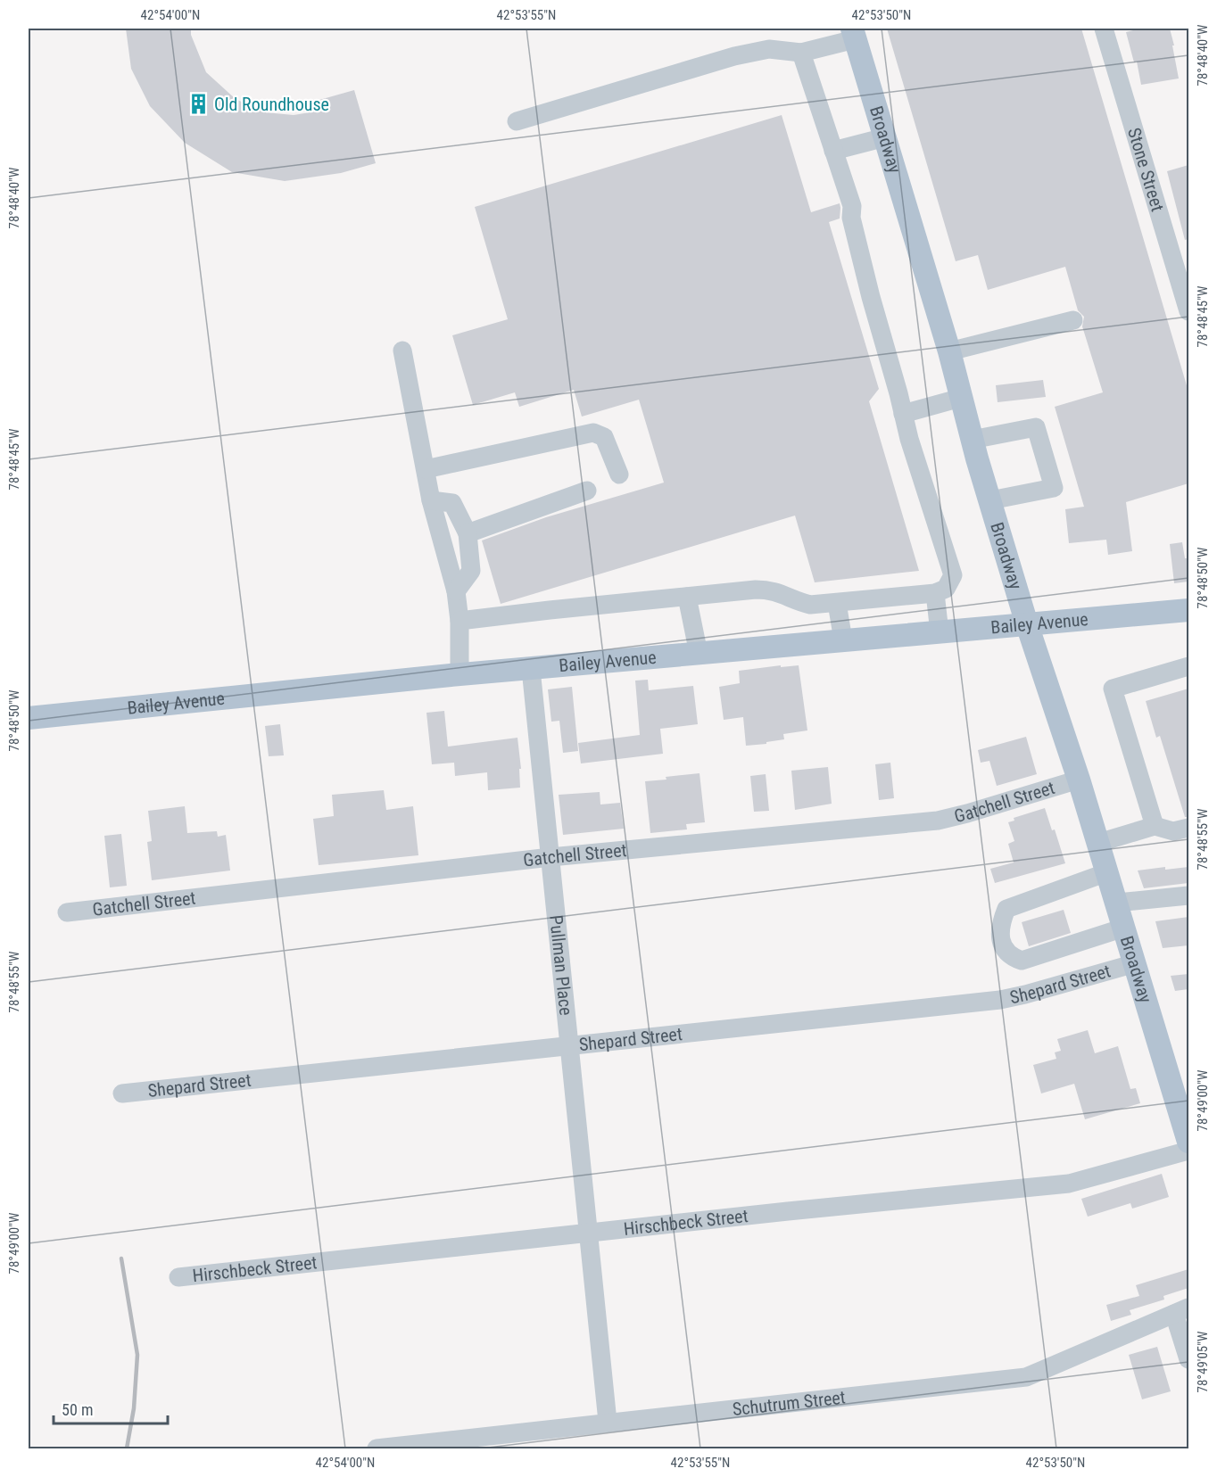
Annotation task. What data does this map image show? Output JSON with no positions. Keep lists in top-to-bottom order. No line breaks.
{"streets":{"main road":["Broadway","Bailey Avenue"],"street":["Stone Street","Gatchell Street","Pullman Place","Shepard Street","Hirschbeck Street","Schutrum Street"]},"crossings":[["Broadway","Bailey Avenue"],["Broadway","Gatchell Street"],["Broadway","Shepard Street"],["Bailey Avenue","Pullman Place"],["Gatchell Street","Pullman Place"],["Pullman Place","Shepard Street"],["Pullman Place","Hirschbeck Street"],["Pullman Place","Schutrum Street"]],"places":{"building":["Old Roundhouse"]},"scale_bar":"50 m","coordinates":["42°54'00\"N","42°53'55\"N","42°53'50\"N","78°48'40\"W","78°48'45\"W","78°48'50\"W","78°48'55\"W","78°49'00\"W","78°49'05\"W"]}
